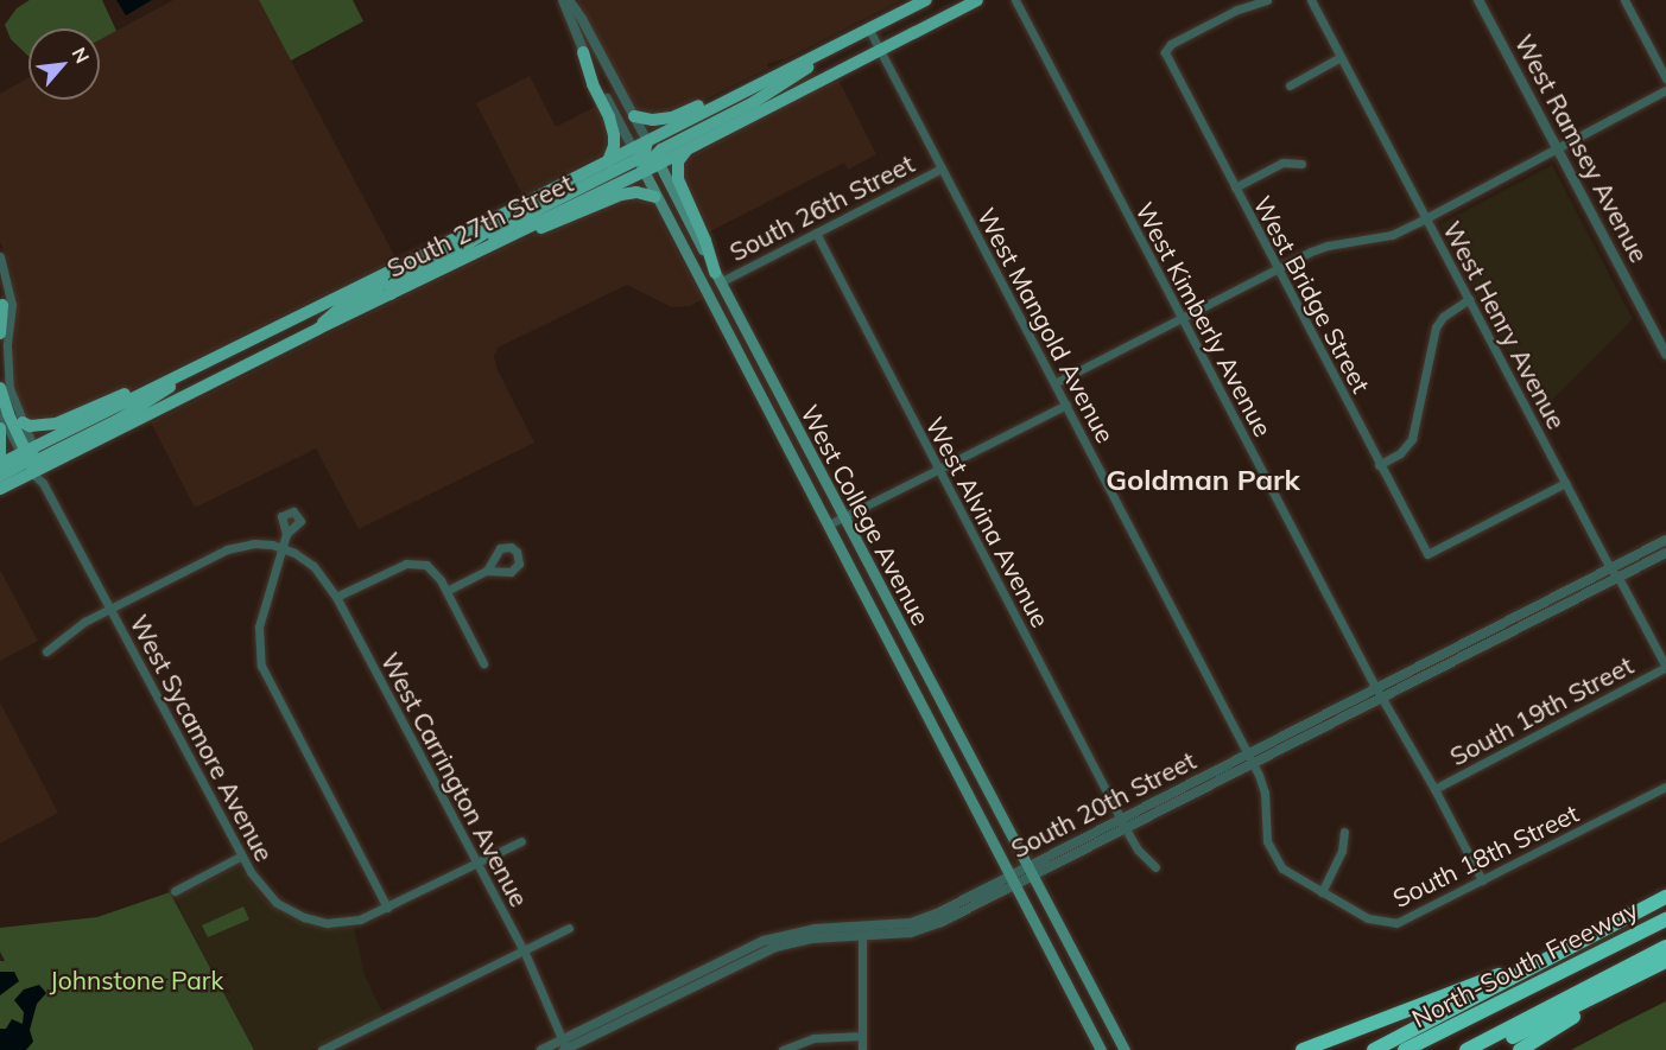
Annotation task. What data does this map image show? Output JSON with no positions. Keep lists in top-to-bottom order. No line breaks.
{"streets":{"highway":["North-South Freeway"],"main road":["South 27th Street","West College Avenue"],"street":["West Ramsey Avenue","South 26th Street","West Bridge Street","West Kimberly Avenue","West Mangold Avenue","West Henry Avenue","West Alvina Avenue","South 19th Street","West Sycamore Avenue","West Carrington Avenue","South 20th Street","South 18th Street"]},"crossings":[["South 26th Street","West Mangold Avenue"],["South 26th Street","West College Avenue"],["South 26th Street","West Alvina Avenue"],["South 27th Street","West Mangold Avenue"],["South 27th Street","West College Avenue"],["South 27th Street","West Sycamore Avenue"],["West Bridge Street","West Henry Avenue"],["West Kimberly Avenue","South 19th Street"],["West Kimberly Avenue","South 20th Street"],["West Kimberly Avenue","South 18th Street"],["West Mangold Avenue","South 20th Street"],["West Mangold Avenue","South 18th Street"],["West Henry Avenue","South 19th Street"],["West Henry Avenue","South 20th Street"],["West College Avenue","South 20th Street"],["West Alvina Avenue","South 20th Street"],["West Sycamore Avenue","West Carrington Avenue"],["West Carrington Avenue","South 20th Street"]],"districts":["Goldman Park"],"parks":["Johnstone Park"],"north":"top right"}
